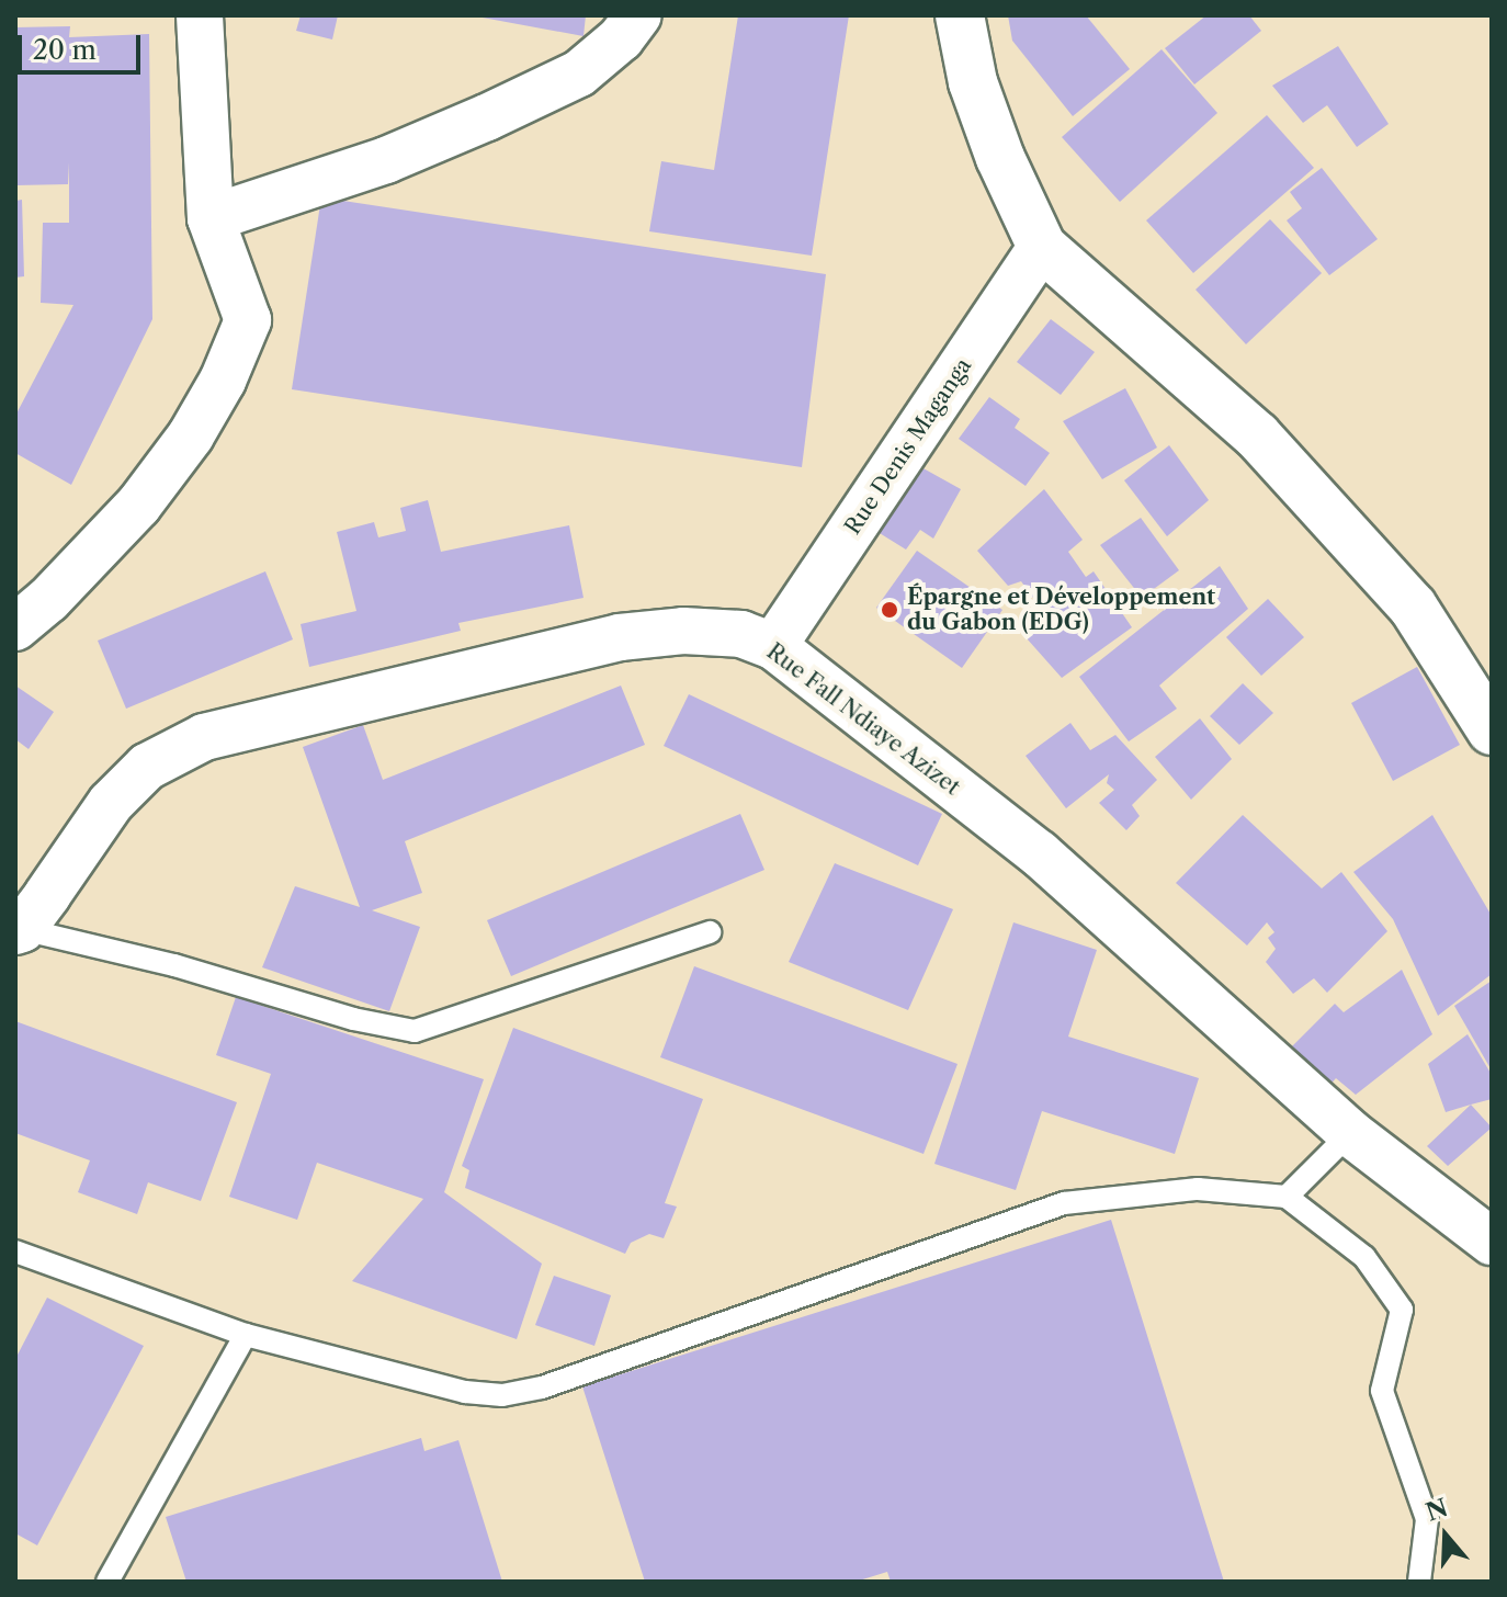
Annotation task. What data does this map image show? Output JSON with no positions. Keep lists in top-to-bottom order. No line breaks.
{"streets":{"street":["Rue Denis Maganga","Rue Fall Ndiaye Azizet"]},"crossings":[["Rue Denis Maganga","Rue Fall Ndiaye Azizet"]],"places":["Épargne et Développement du Gabon (EDG)"],"scale_bar":"20 m","north":"top"}
